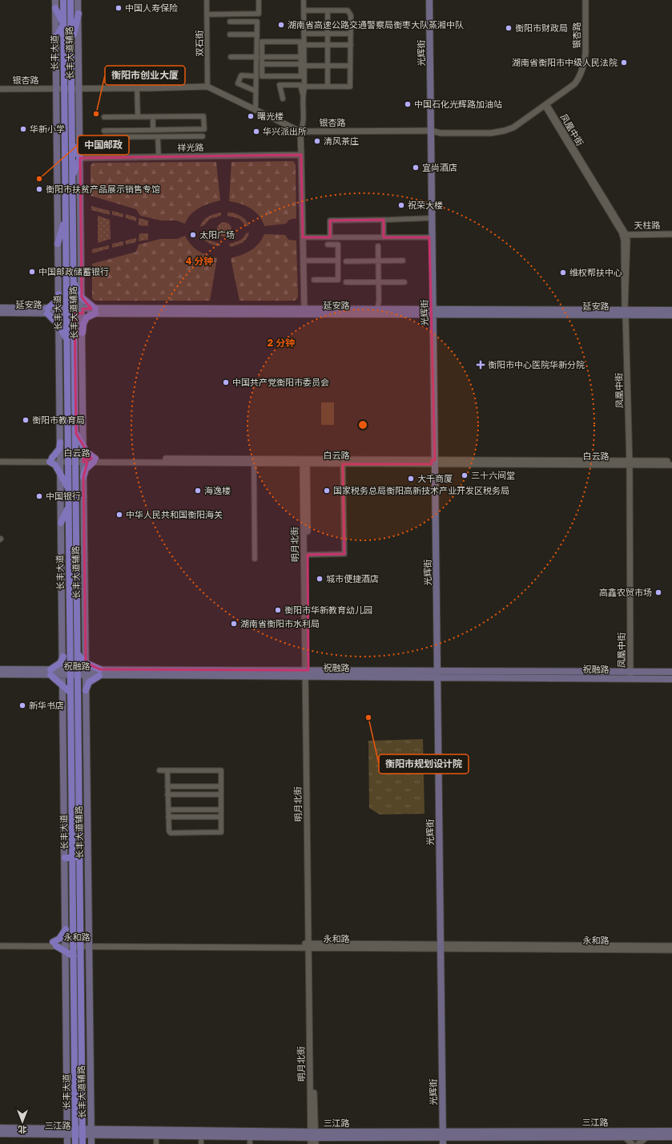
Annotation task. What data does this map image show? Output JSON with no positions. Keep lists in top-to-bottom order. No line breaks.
{"streets":{"main road":["长丰大道","长丰大道辅路","光辉街","延安路","祝融路","三江路"],"street":["银杏路","双石街","凤凰中街","祥光路","天柱路","白云路","明月北街","永和路"]},"crossings":[["银杏路","双石街"],["银杏路","长丰大道"],["银杏路","长丰大道辅路"],["银杏路","光辉街"],["银杏路","凤凰中街"],["长丰大道","长丰大道辅路"],["长丰大道","延安路"],["长丰大道","白云路"],["长丰大道","祝融路"],["长丰大道","永和路"],["长丰大道","三江路"],["长丰大道辅路","祥光路"],["长丰大道辅路","延安路"],["长丰大道辅路","白云路"],["长丰大道辅路","祝融路"],["长丰大道辅路","永和路"],["长丰大道辅路","三江路"],["光辉街","延安路"],["光辉街","白云路"],["光辉街","祝融路"],["光辉街","永和路"],["光辉街","三江路"],["凤凰中街","天柱路"],["凤凰中街","延安路"],["凤凰中街","白云路"],["凤凰中街","祝融路"],["白云路","明月北街"],["明月北街","祝融路"],["明月北街","永和路"],["明月北街","三江路"]],"places":{"other":["中国人寿保险","湖南省高速公路交通警察局衡枣大队蒸湘中队","衡阳市财政局","湖南省衡阳市中级人民法院","中国石化光辉路加油站","衡阳市创业大厦","曙光楼","华新小学","华兴派出所","清风茶庄","宜尚酒店","中国邮政","衡阳市扶贫产品展示销售专馆","祝荣大楼","太阳广场","中国邮政储蓄银行","维权帮扶中心","中国共产党衡阳市委员会","衡阳市教育局","三十六间堂","大千商厦","海逸楼","国家税务总局衡阳高新技术产业开发区税务局","中国银行","中华人民共和国衡阳海关","城市便捷酒店","高鑫农贸市场","衡阳市华新教育幼儿园","湖南省衡阳市水利局","新华书店","衡阳市规划设计院"],"health":["衡阳市中心医院华新分院"]},"north":"bottom","rings":["4 分钟","2 分钟"]}
